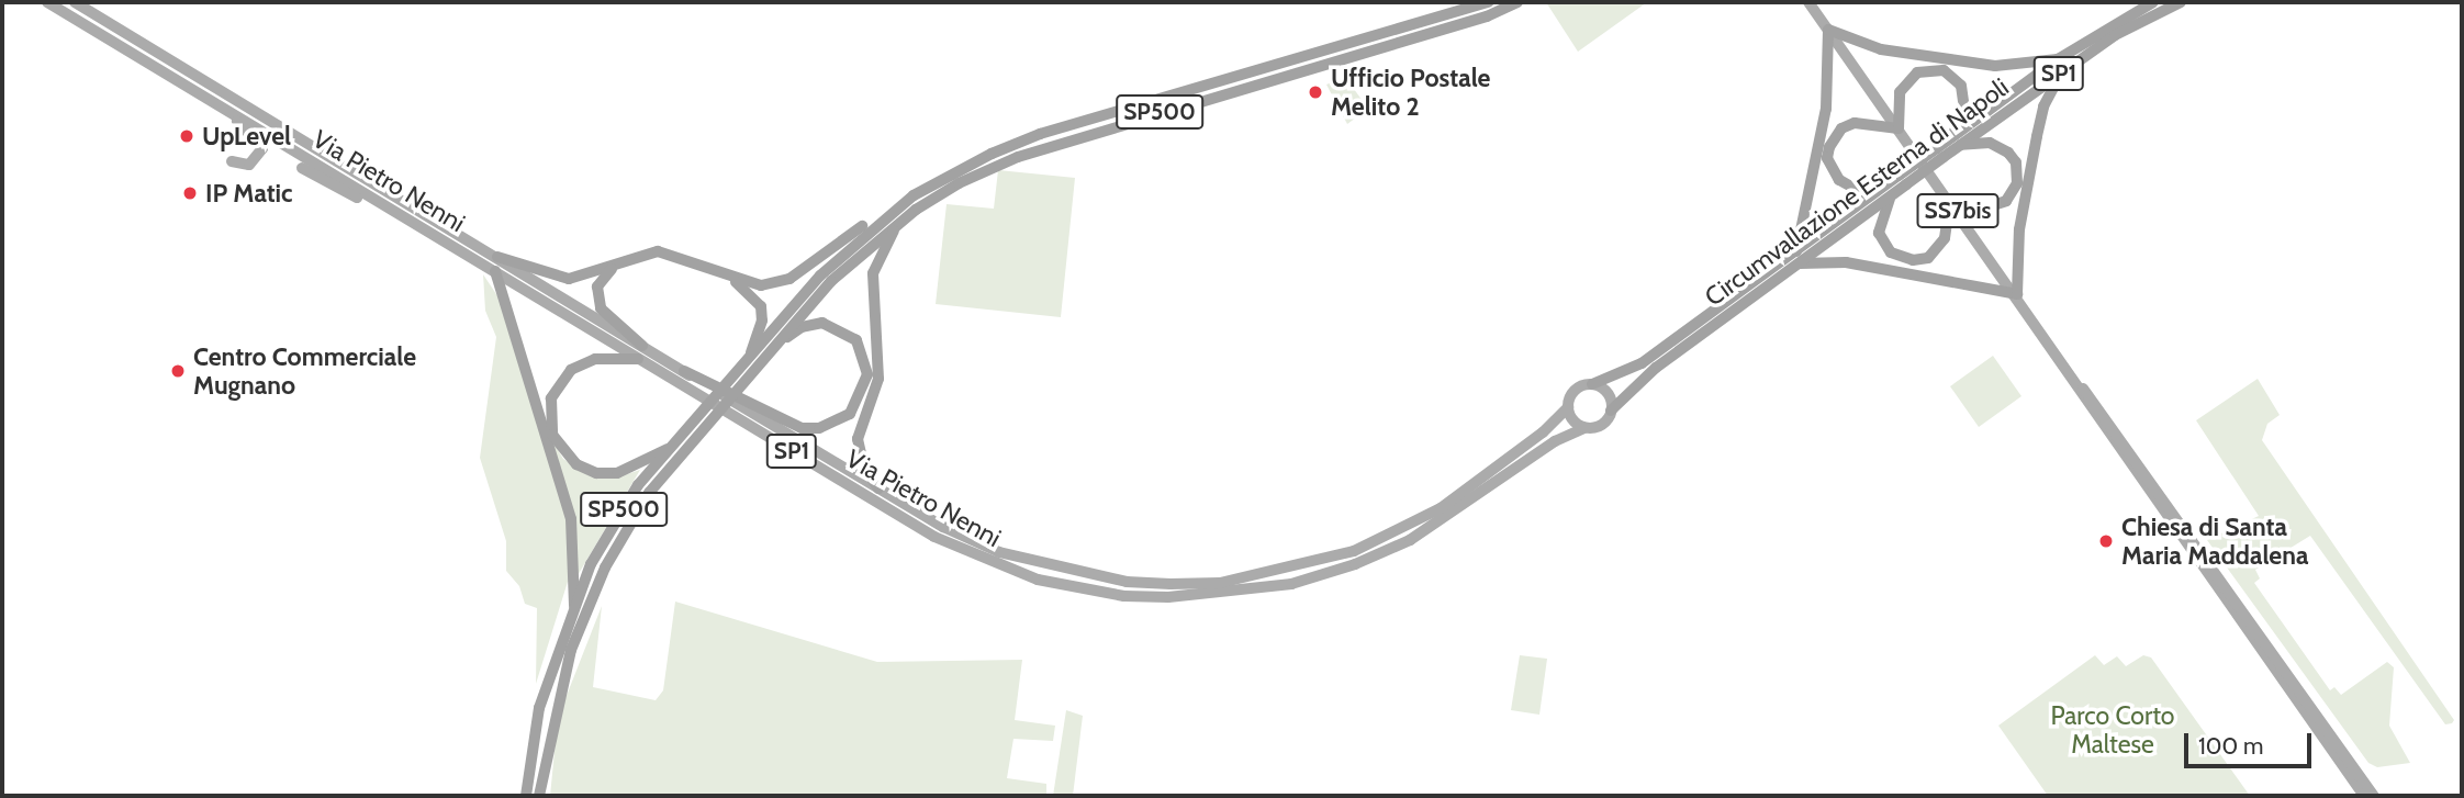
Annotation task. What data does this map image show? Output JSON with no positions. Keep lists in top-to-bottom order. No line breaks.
{"streets":{"highway":["SP1","SP500","Circumvallazione Esterna di Napoli"],"main road":["Via Pietro Nenni","SS7bis"]},"crossings":[["Via Pietro Nenni","Circumvallazione Esterna di Napoli"]],"parks":["Parco Corto Maltese"],"places":["Ufficio Postale Melito 2","UpLevel","IP Matic","Centro Commerciale Mugnano","Chiesa di Santa Maria Maddalena"],"scale_bar":"100 m"}
